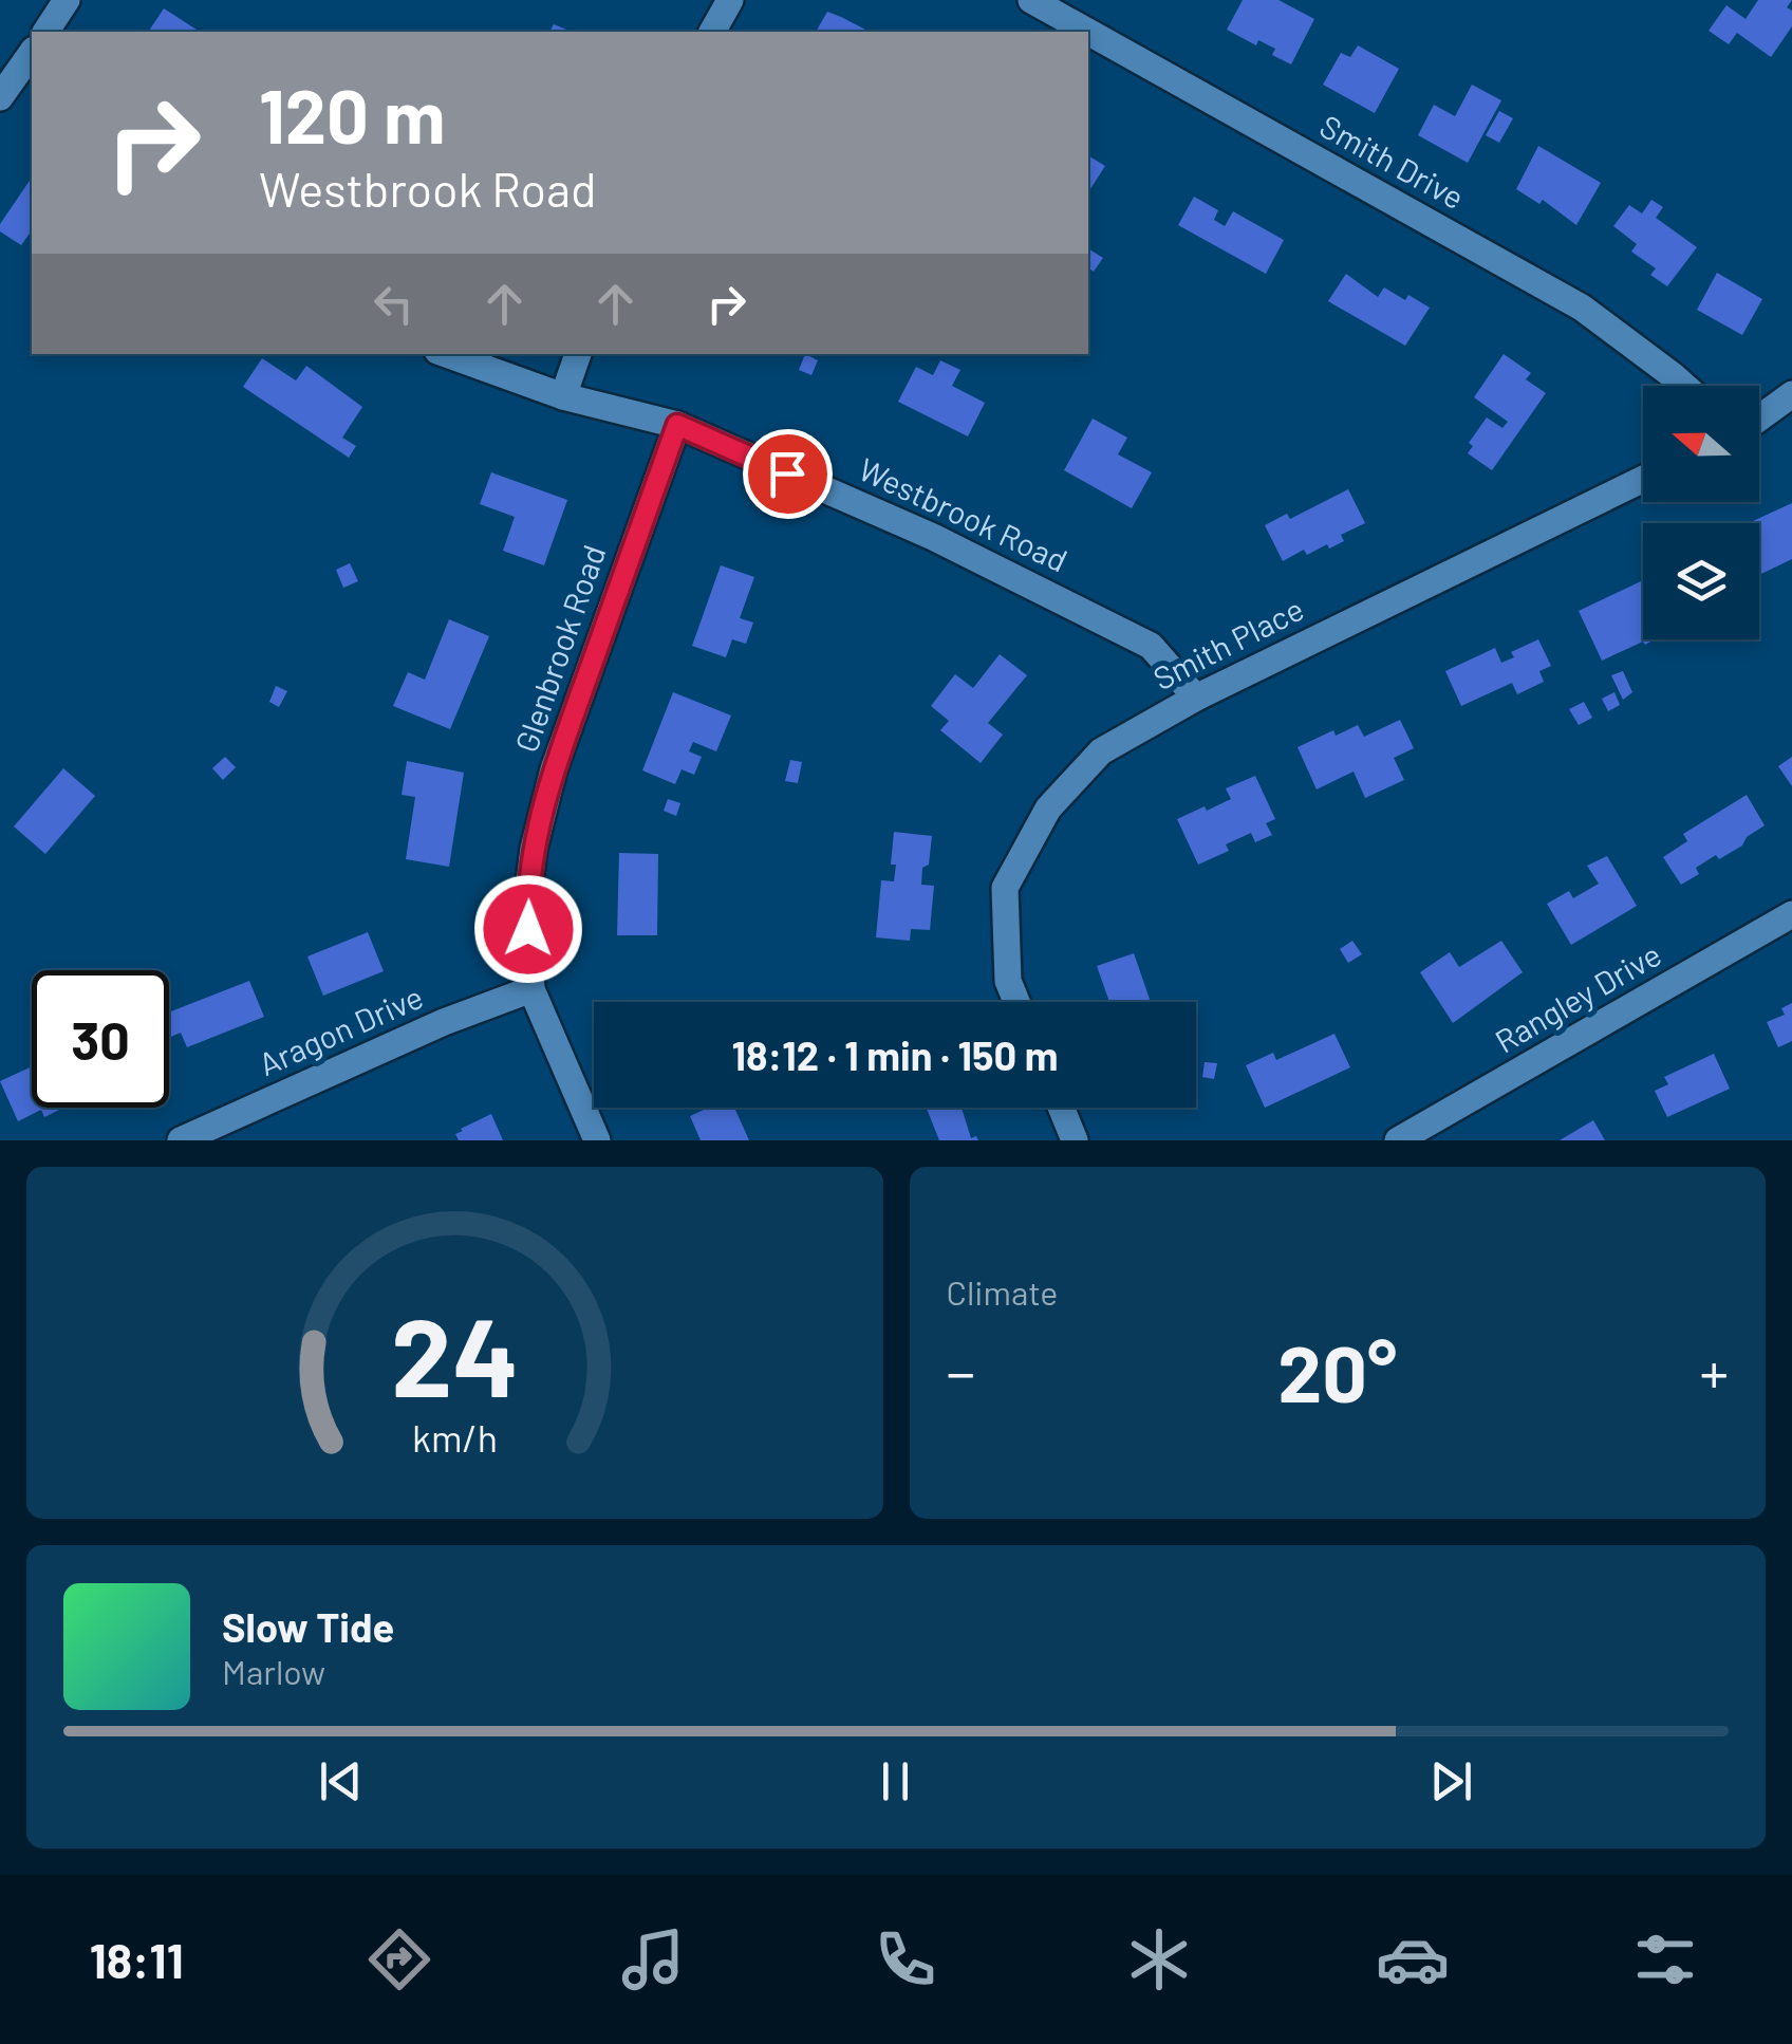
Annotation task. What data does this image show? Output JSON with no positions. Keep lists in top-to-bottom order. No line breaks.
{"streets":{"street":["Smith Drive","Westbrook Road","Smith Place","Glenbrook Road","Rangley Drive","Aragon Drive"]},"crossings":[["Westbrook Road","Smith Place"],["Westbrook Road","Glenbrook Road"],["Glenbrook Road","Aragon Drive"]],"north":"left","page":{"turn":["120 m","Westbrook Road"],"limit":"30","trip":"18:12 · 1 min · 150 m","tile":"Climate","heat":["−","20°","+"],"song":["Slow Tide","Marlow"],"tabs":"18:11","gauge":["24","km/h"]}}
